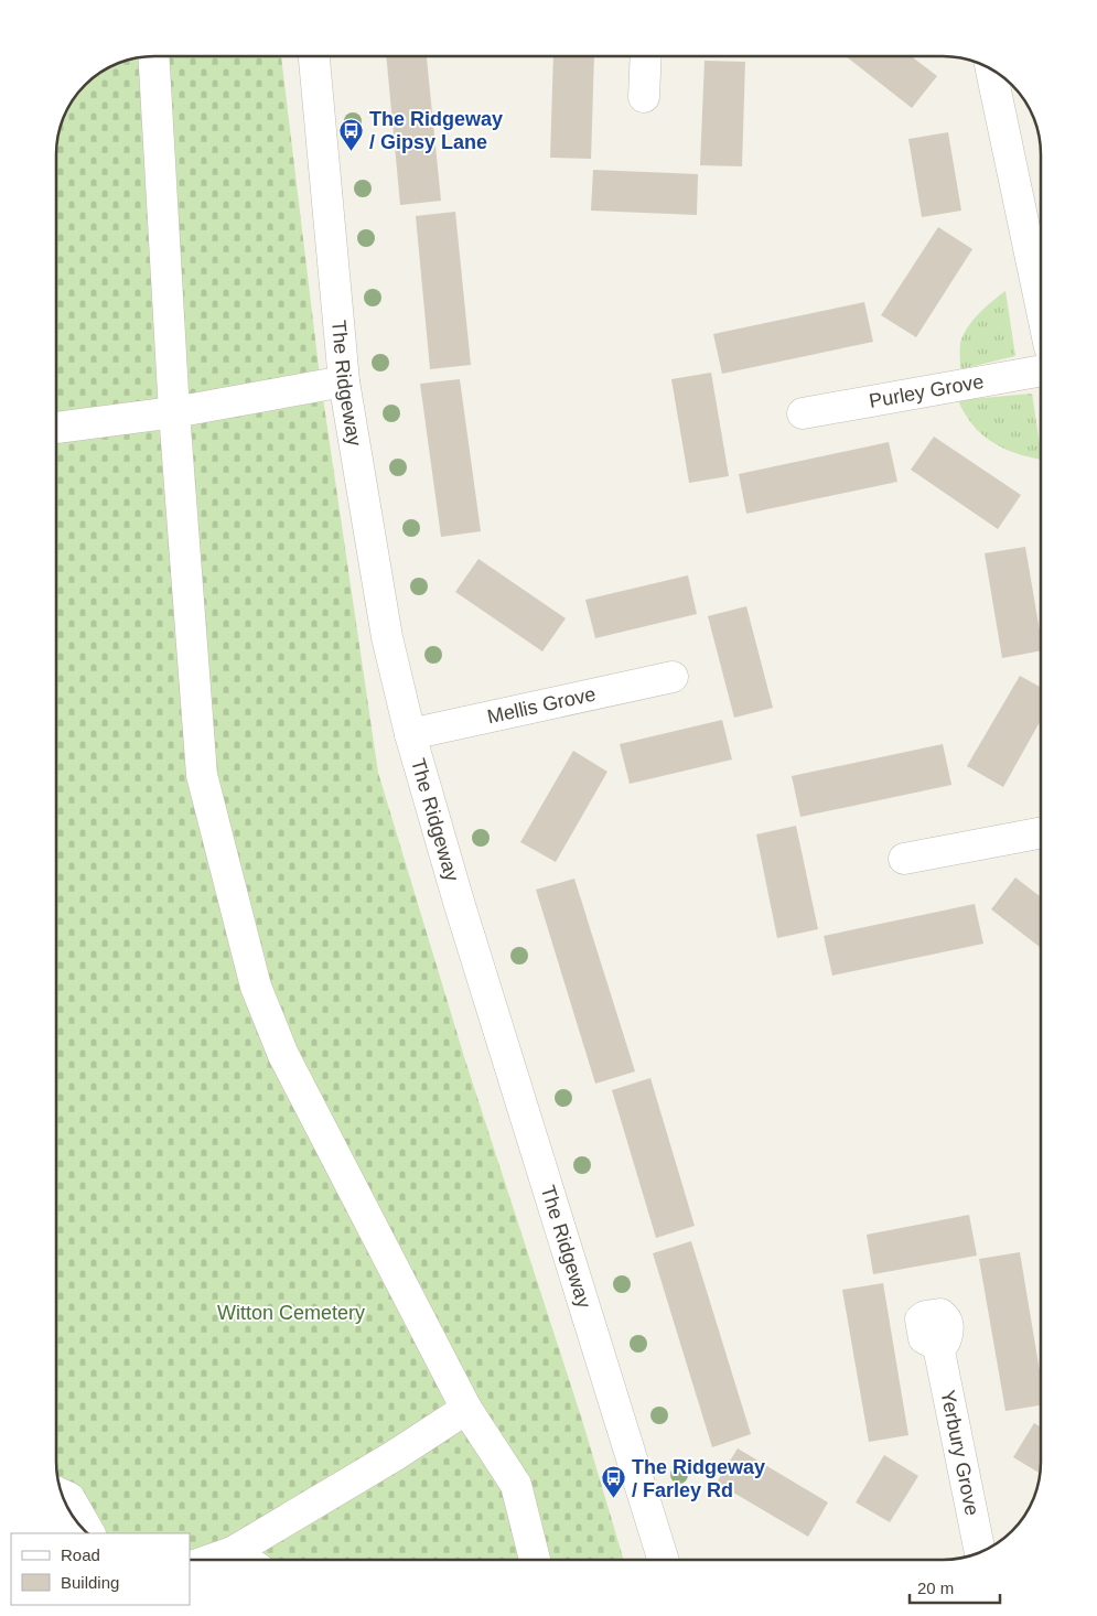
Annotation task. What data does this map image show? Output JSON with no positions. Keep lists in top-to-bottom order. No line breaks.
{"streets":{"street":["The Ridgeway","Purley Grove","Mellis Grove","Yerbury Grove"]},"crossings":[["The Ridgeway","Mellis Grove"]],"parks":["Witton Cemetery"],"places":{"bus stop":["The Ridgeway / Gipsy Lane","The Ridgeway / Farley Rd"]},"legend":["Road","Building"],"scale_bar":"20 m"}
